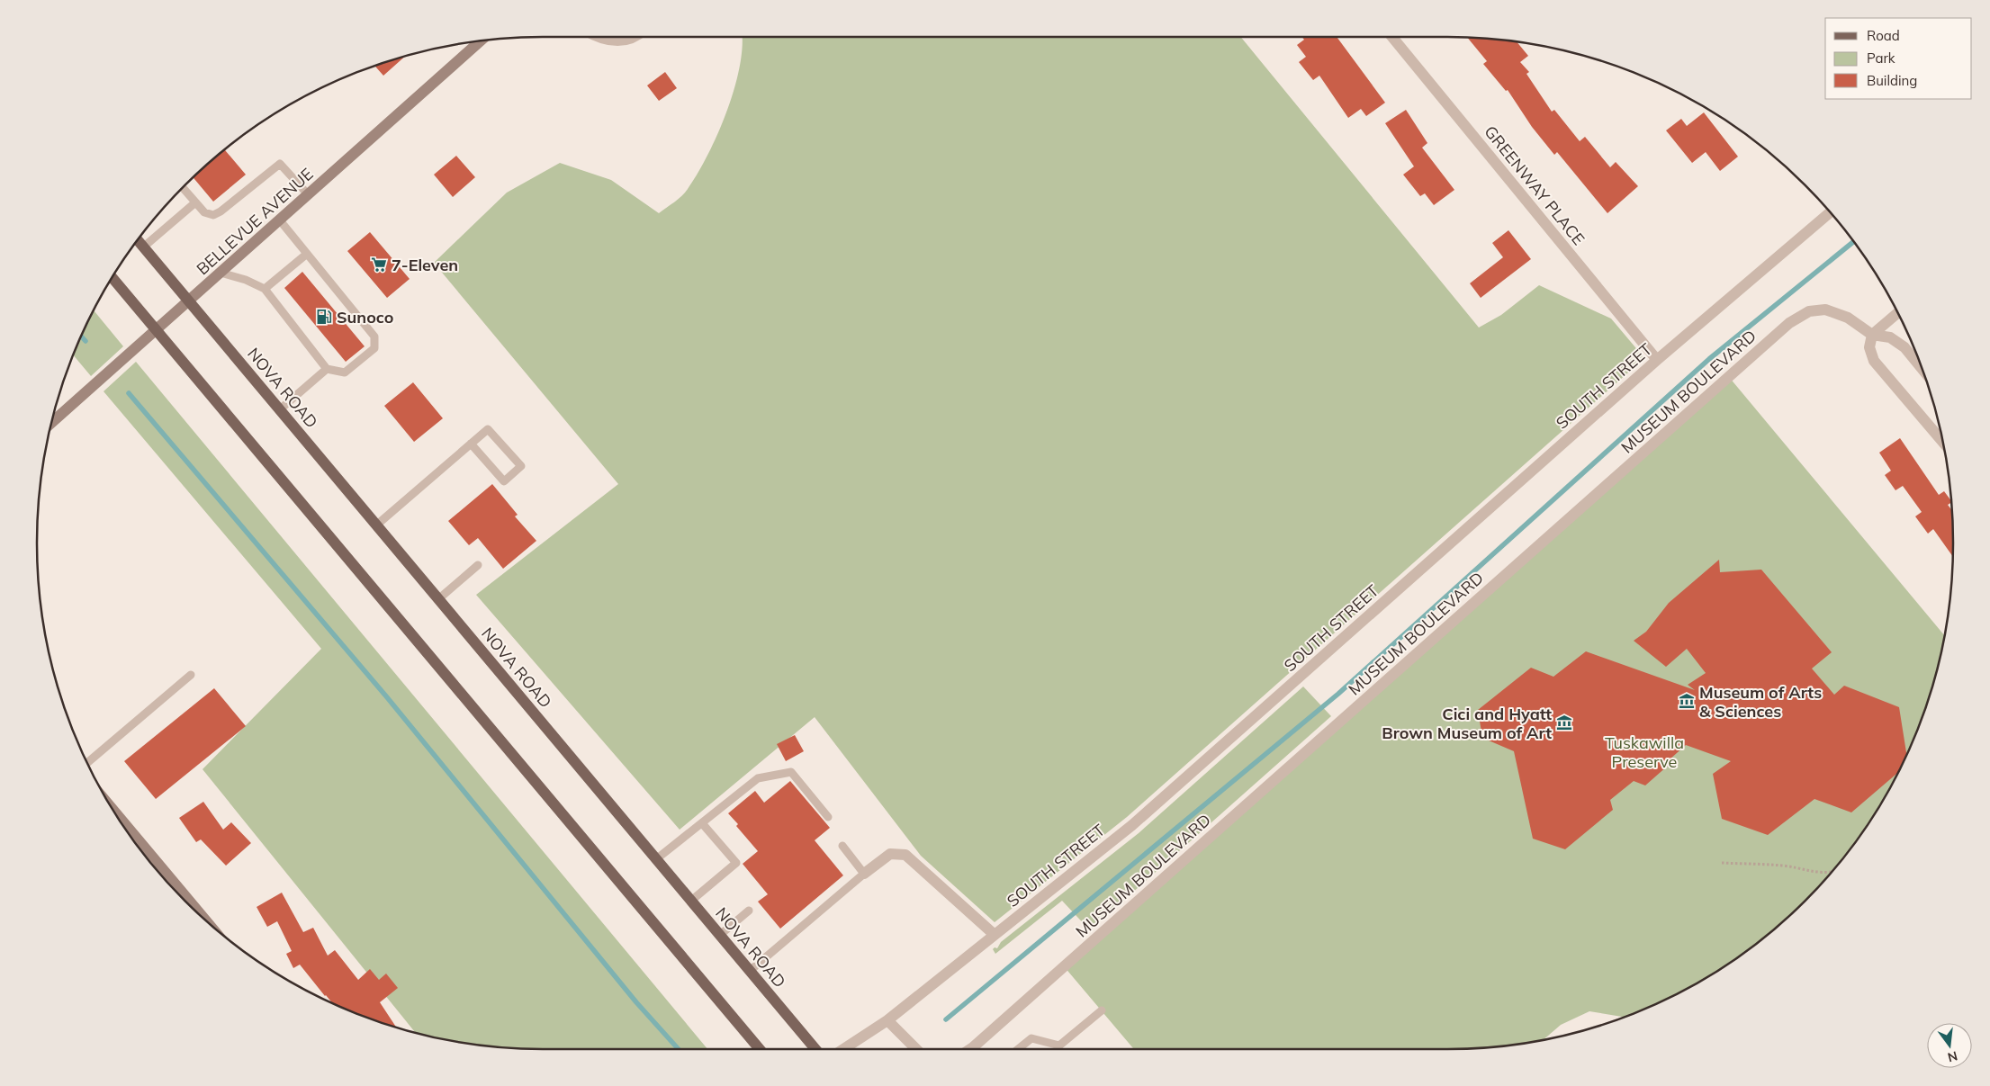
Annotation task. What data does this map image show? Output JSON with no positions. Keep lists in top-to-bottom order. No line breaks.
{"streets":{"main road":["NOVA ROAD"],"street":["GREENWAY PLACE","BELLEVUE AVENUE","SOUTH STREET","MUSEUM BOULEVARD"]},"crossings":[["GREENWAY PLACE","SOUTH STREET"],["BELLEVUE AVENUE","NOVA ROAD"]],"parks":["Tuskawilla Preserve"],"places":{"supermarket":["7-Eleven"],"fuel station":["Sunoco"],"museum":["Museum of Arts & Sciences","Cici and Hyatt Brown Museum of Art"]},"legend":["Road","Park","Building"],"north":"bottom"}
